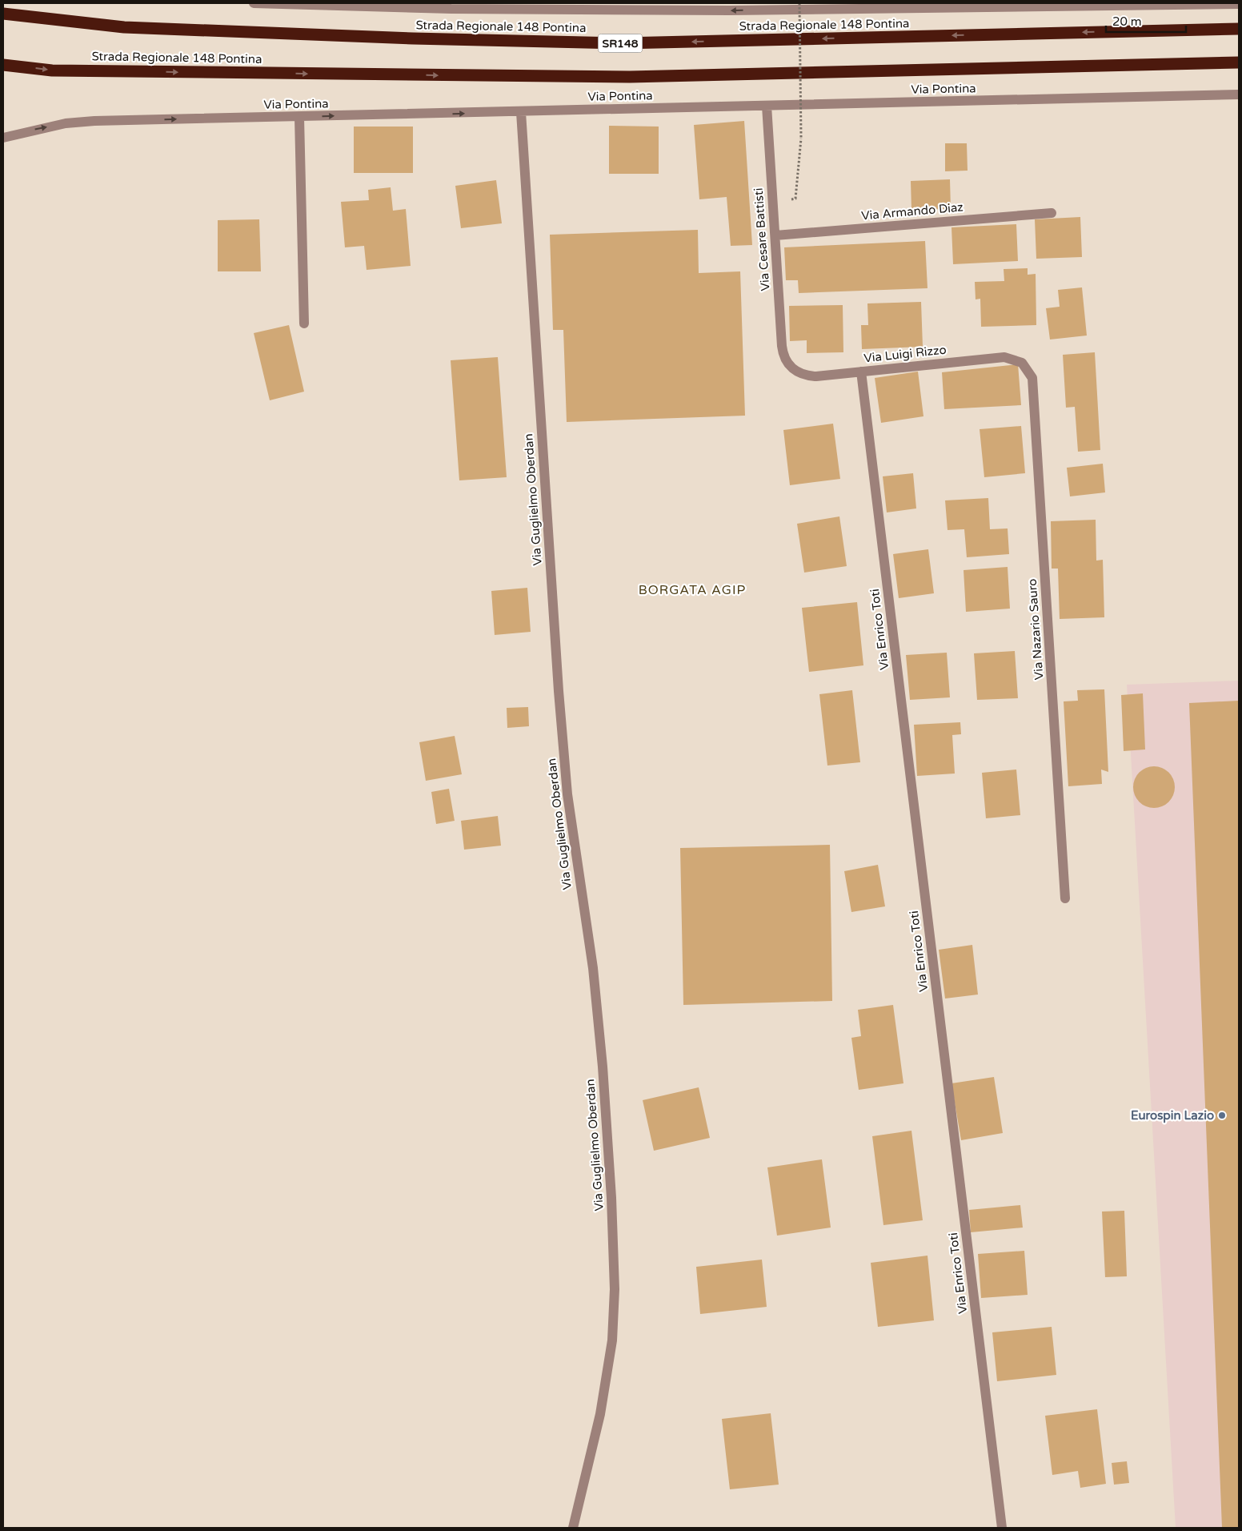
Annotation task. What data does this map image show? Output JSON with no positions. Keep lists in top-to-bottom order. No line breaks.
{"streets":{"highway":["Strada Regionale 148 Pontina","SR148"],"street":["Via Pontina","Via Armando Diaz","Via Cesare Battisti","Via Luigi Rizzo","Via Guglielmo Oberdan","Via Enrico Toti","Via Nazario Sauro"]},"crossings":[["Via Pontina","Via Cesare Battisti"],["Via Pontina","Via Guglielmo Oberdan"],["Via Armando Diaz","Via Cesare Battisti"],["Via Cesare Battisti","Via Luigi Rizzo"],["Via Luigi Rizzo","Via Enrico Toti"],["Via Luigi Rizzo","Via Nazario Sauro"]],"one_way":["Via Pontina"],"districts":["BORGATA AGIP"],"places":["Eurospin Lazio"],"scale_bar":"20 m"}
